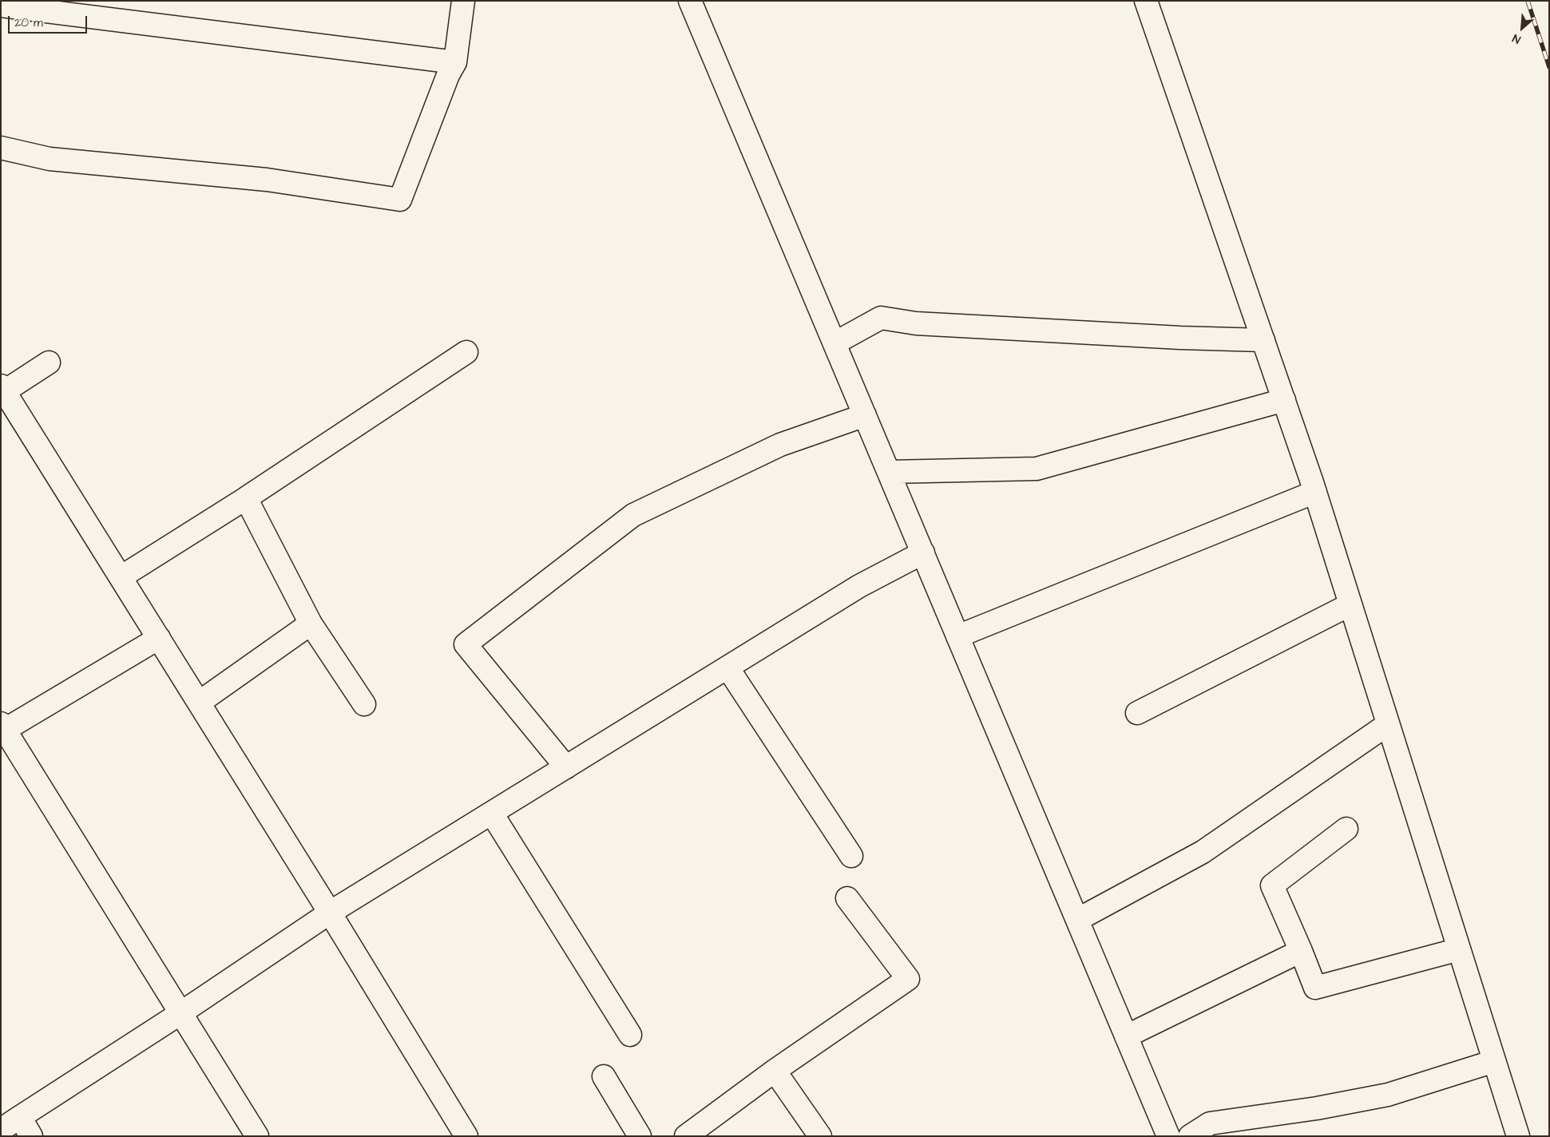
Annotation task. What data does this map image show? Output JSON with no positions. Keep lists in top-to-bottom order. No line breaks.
{"scale_bar":"20 m","north":"bottom left"}
